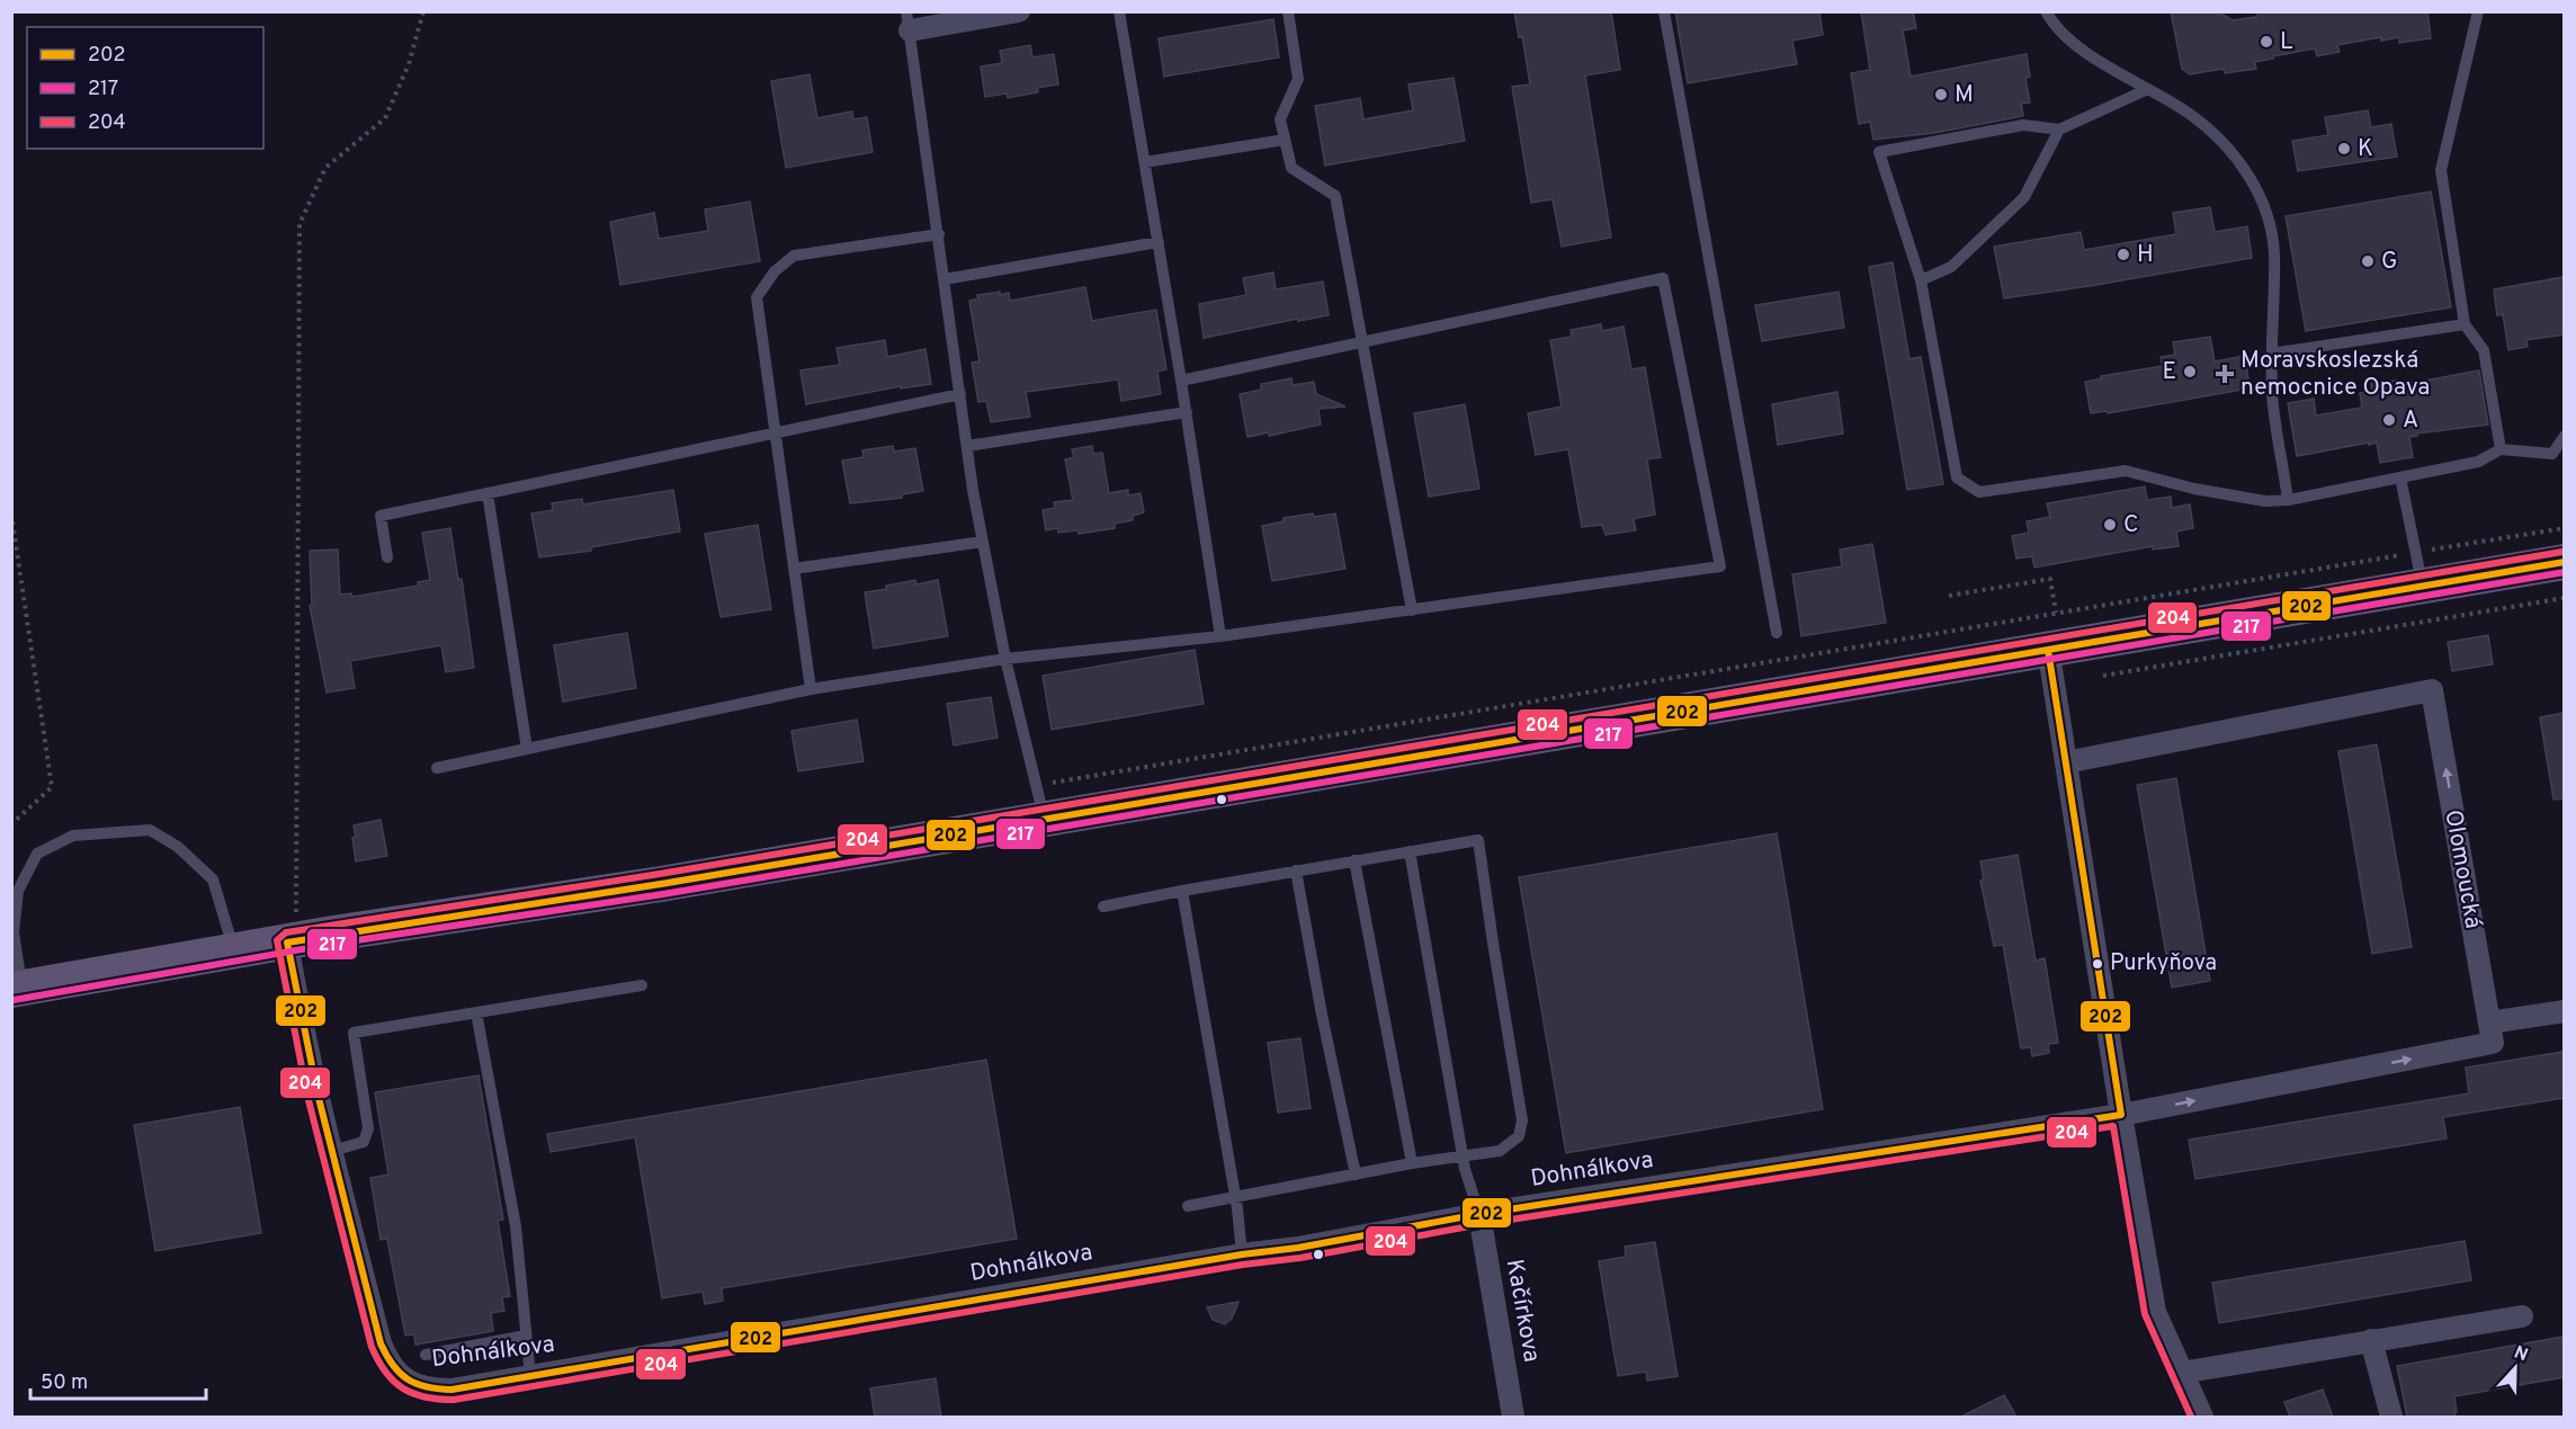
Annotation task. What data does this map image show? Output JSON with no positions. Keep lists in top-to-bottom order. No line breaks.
{"streets":{"street":["Olomoucká","Dohnálkova","Kačírkova"]},"crossings":[["Dohnálkova","Kačírkova"]],"places":{"other":["L","M","K","H","G","E","A","C","Purkyňova"],"health":["Moravskoslezská nemocnice Opava"]},"lines":["transit line 204","transit line 202","transit line 217"],"legend":["202","217","204"],"scale_bar":"50 m","north":"top"}
